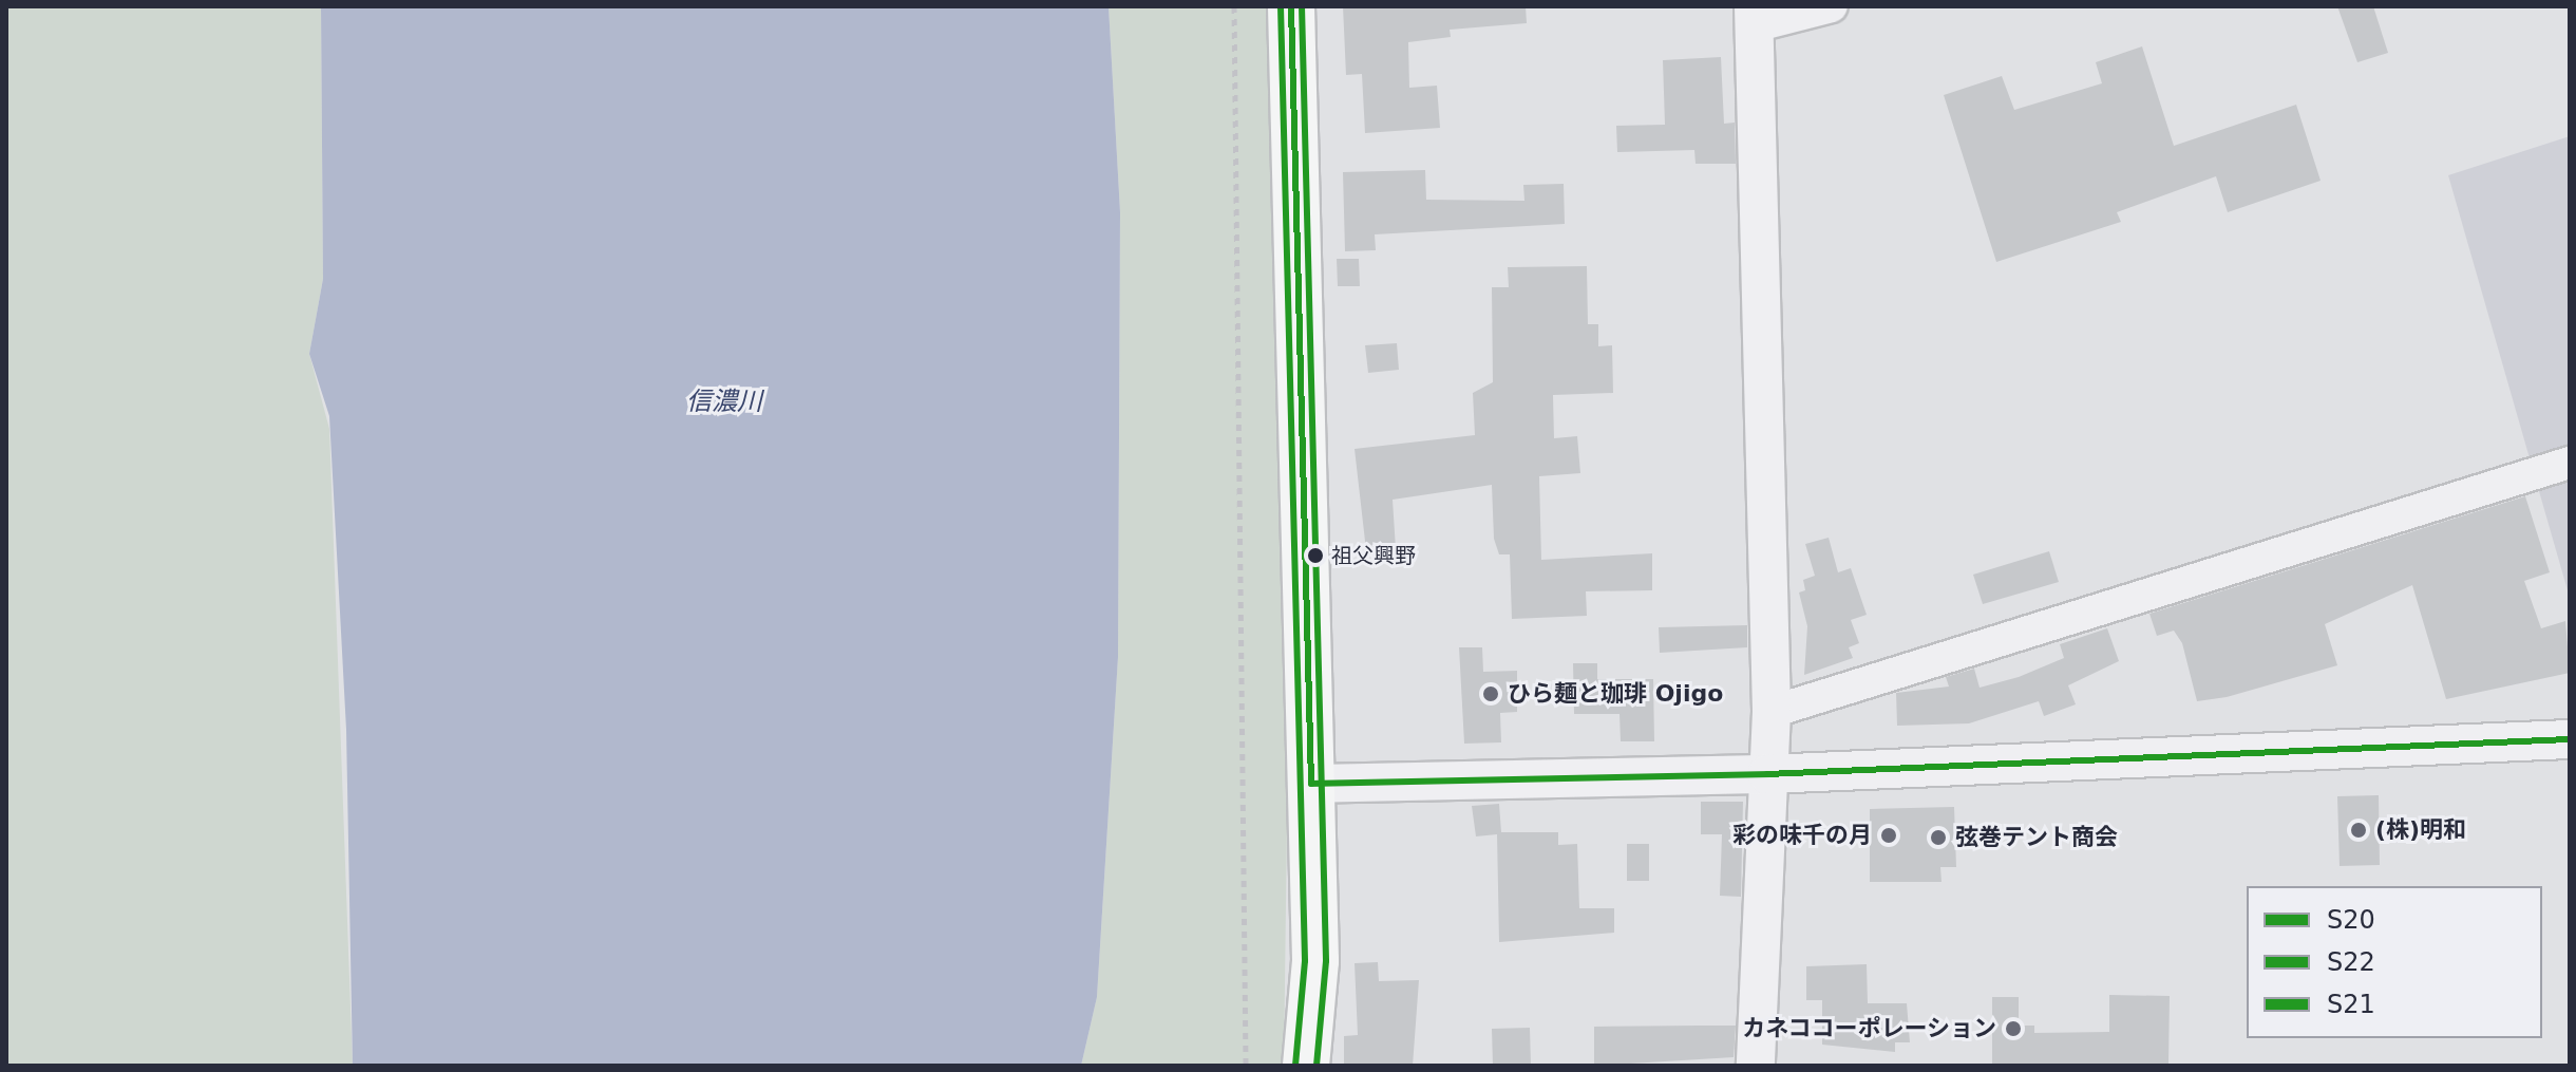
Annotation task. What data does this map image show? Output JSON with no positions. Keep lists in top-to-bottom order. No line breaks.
{"water":["信濃川"],"places":["祖父興野","ひら麺と珈琲 Ojigo","(株)明和","彩の味千の月","弦巻テント商会","カネココーポレーション"],"lines":["transit line S20","transit line S22","transit line S21"],"legend":["S20","S22","S21"]}
